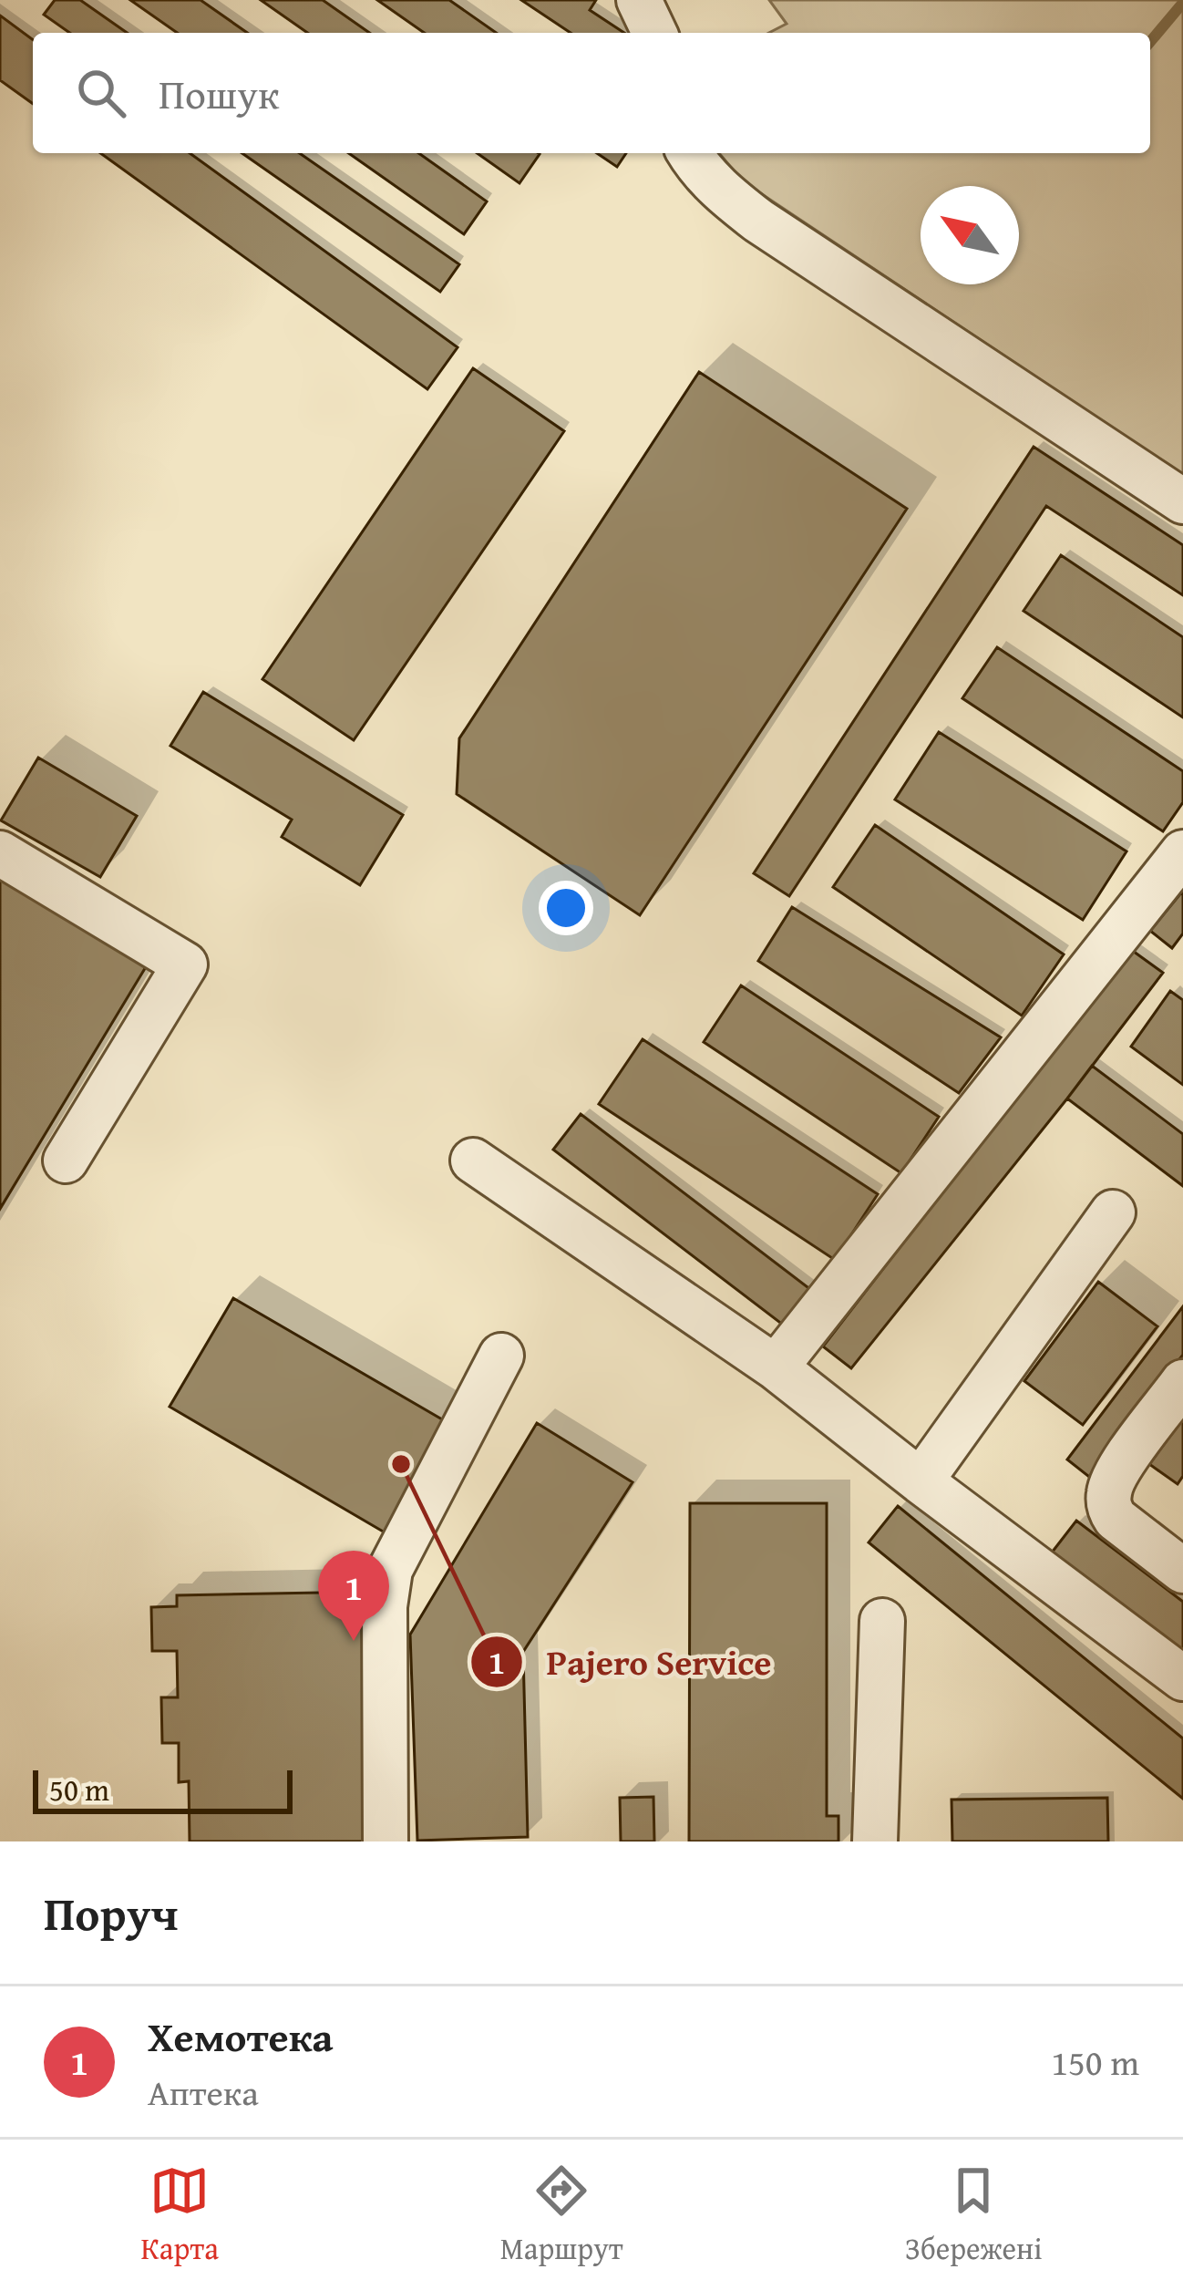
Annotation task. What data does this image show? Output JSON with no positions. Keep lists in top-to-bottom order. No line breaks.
{"places":["Pajero Service"],"scale_bar":"50 m","north":"top left","page":{"search":"Пошук","pins":"1","scale":"50 m","heading":"Поруч","list":[{"mark":"1","name":"Хемотека","note":"Аптека","value":"150 m"}],"nav":["Карта","Маршрут","Збережені"]}}
